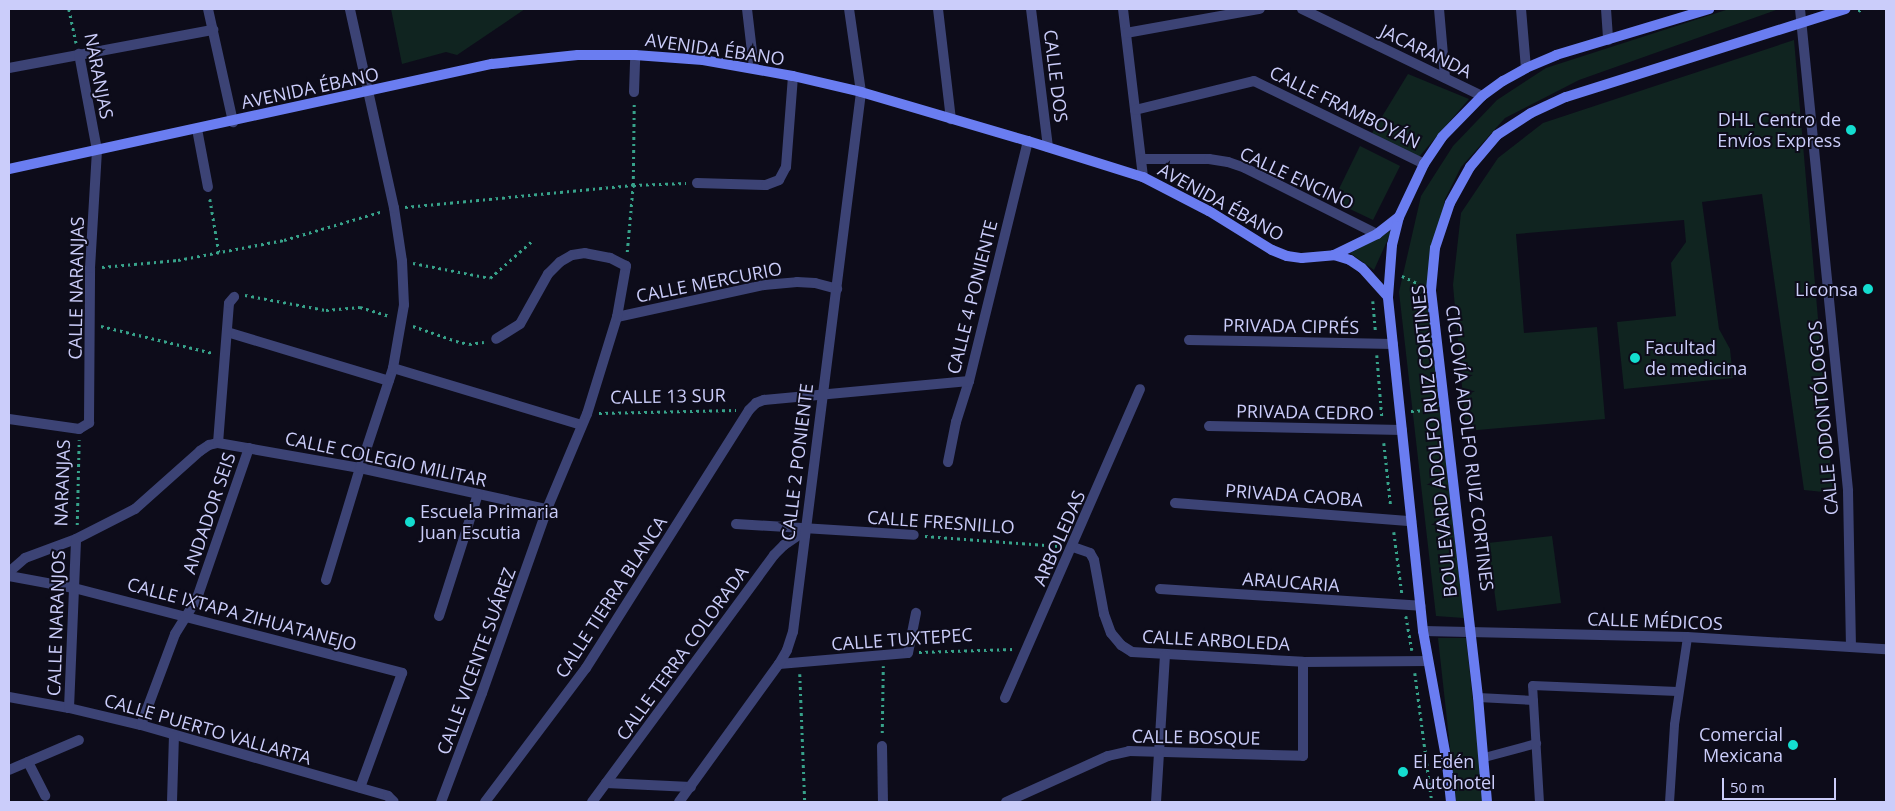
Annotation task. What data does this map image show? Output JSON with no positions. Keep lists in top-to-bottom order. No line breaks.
{"streets":{"main road":["AVENIDA ÉBANO","BOULEVARD ADOLFO RUIZ CORTINES"],"street":["JACARANDA","NARANJAS","CALLE DOS","CALLE FRAMBOYÁN","CALLE ENCINO","CALLE MERCURIO","CALLE NARANJAS","CALLE 4 PONIENTE","PRIVADA CIPRÉS","PRIVADA CEDRO","CALLE ODONTÓLOGOS","CALLE COLEGIO MILITAR","CALLE 2 PONIENTE","PRIVADA CAOBA","ANDADOR SEIS","CALLE FRESNILLO","ARBOLEDAS","ARAUCARIA","CALLE TIERRA BLANCA","CALLE IXTAPA ZIHUATANEJO","CALLE MÉDICOS","CALLE NARANJOS","CALLE TUXTEPEC","CALLE ARBOLEDA","CALLE TERRA COLORADA","CALLE VICENTE SUÁREZ","CALLE PUERTO VALLARTA","CALLE BOSQUE"],"path":["CALLE 13 SUR"]},"crossings":[["AVENIDA ÉBANO","NARANJAS"],["AVENIDA ÉBANO","CALLE DOS"],["AVENIDA ÉBANO","CALLE ENCINO"],["AVENIDA ÉBANO","CALLE NARANJAS"],["AVENIDA ÉBANO","CALLE 4 PONIENTE"],["AVENIDA ÉBANO","BOULEVARD ADOLFO RUIZ CORTINES"],["AVENIDA ÉBANO","CALLE 2 PONIENTE"],["JACARANDA","BOULEVARD ADOLFO RUIZ CORTINES"],["NARANJAS","CALLE NARANJAS"],["NARANJAS","CALLE NARANJOS"],["CALLE FRAMBOYÁN","BOULEVARD ADOLFO RUIZ CORTINES"],["CALLE MERCURIO","CALLE 2 PONIENTE"],["CALLE MERCURIO","CALLE VICENTE SUÁREZ"],["PRIVADA CIPRÉS","BOULEVARD ADOLFO RUIZ CORTINES"],["CALLE 13 SUR","CALLE TIERRA BLANCA"],["CALLE 13 SUR","CALLE VICENTE SUÁREZ"],["PRIVADA CEDRO","BOULEVARD ADOLFO RUIZ CORTINES"],["CALLE ODONTÓLOGOS","BOULEVARD ADOLFO RUIZ CORTINES"],["CALLE ODONTÓLOGOS","CALLE MÉDICOS"],["BOULEVARD ADOLFO RUIZ CORTINES","PRIVADA CAOBA"],["BOULEVARD ADOLFO RUIZ CORTINES","ARAUCARIA"],["BOULEVARD ADOLFO RUIZ CORTINES","CALLE MÉDICOS"],["BOULEVARD ADOLFO RUIZ CORTINES","CALLE ARBOLEDA"],["CALLE COLEGIO MILITAR","ANDADOR SEIS"],["CALLE COLEGIO MILITAR","CALLE VICENTE SUÁREZ"],["CALLE 2 PONIENTE","CALLE FRESNILLO"],["CALLE 2 PONIENTE","CALLE TUXTEPEC"],["CALLE 2 PONIENTE","CALLE TERRA COLORADA"],["ANDADOR SEIS","CALLE IXTAPA ZIHUATANEJO"],["ANDADOR SEIS","CALLE PUERTO VALLARTA"],["CALLE FRESNILLO","ARBOLEDAS"],["CALLE FRESNILLO","CALLE ARBOLEDA"],["CALLE FRESNILLO","CALLE TERRA COLORADA"],["ARBOLEDAS","CALLE TUXTEPEC"],["ARBOLEDAS","CALLE ARBOLEDA"],["CALLE IXTAPA ZIHUATANEJO","CALLE NARANJOS"],["CALLE IXTAPA ZIHUATANEJO","CALLE PUERTO VALLARTA"],["CALLE NARANJOS","CALLE PUERTO VALLARTA"],["CALLE ARBOLEDA","CALLE BOSQUE"]],"places":["DHL Centro de Envíos Express","Liconsa","Facultad de medicina","Escuela Primaria Juan Escutia","Comercial Mexicana","El Edén Autohotel"],"scale_bar":"50 m"}
